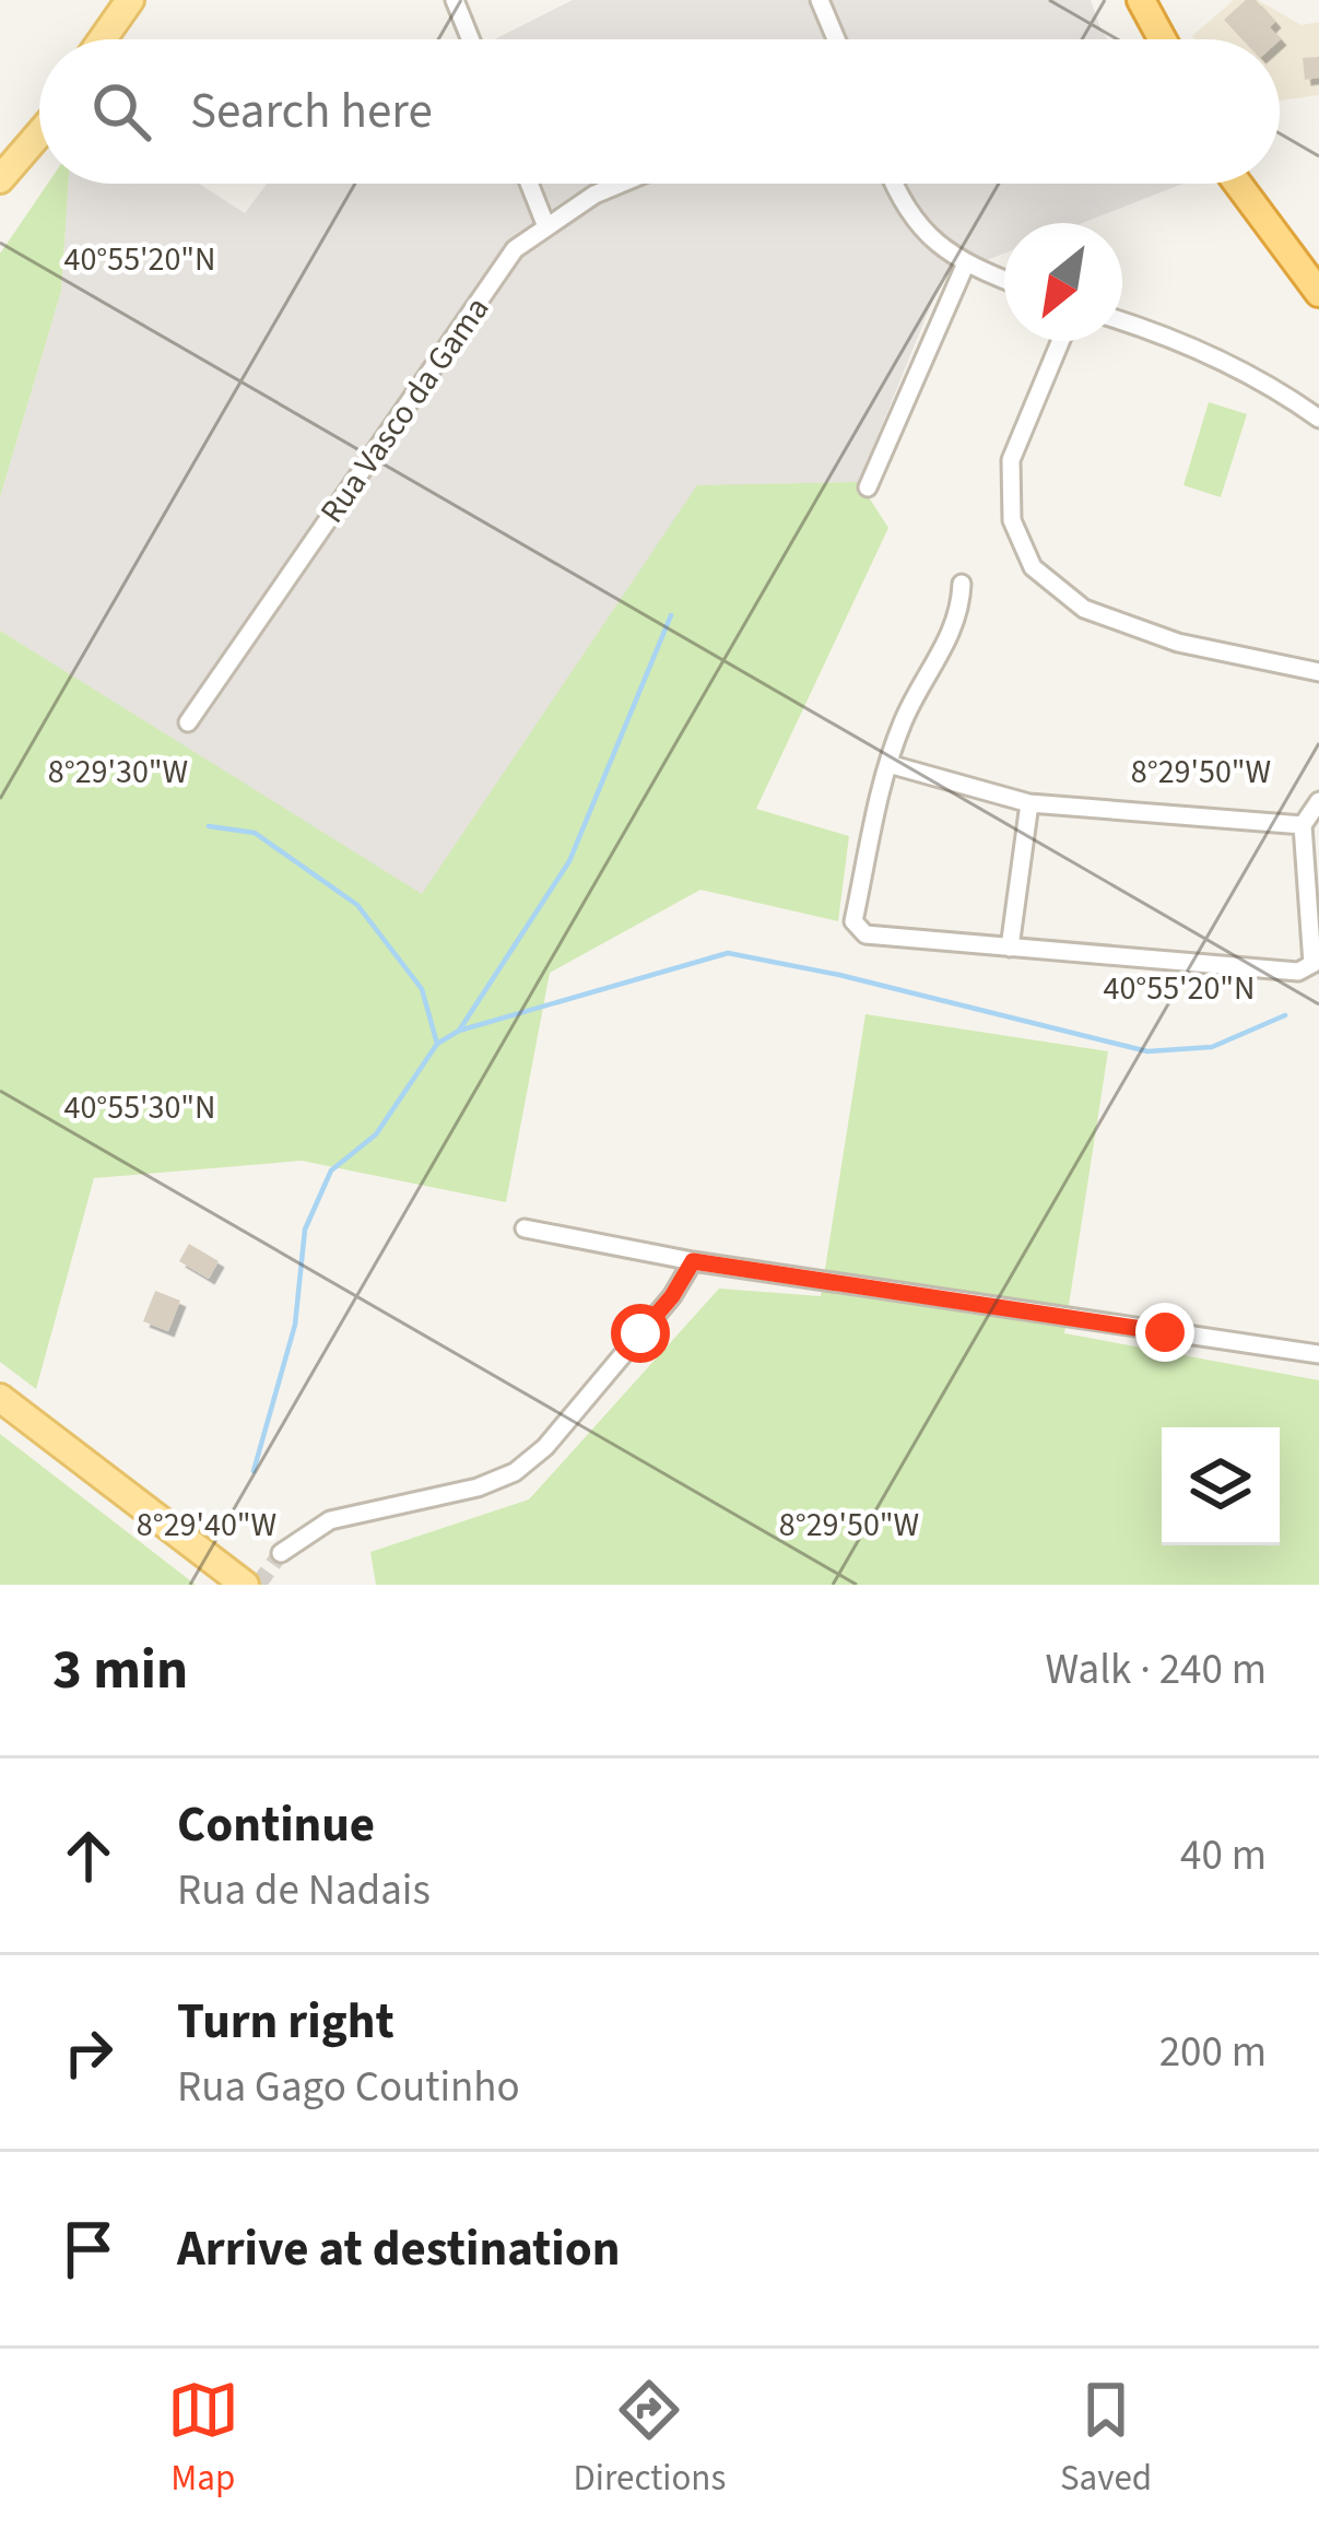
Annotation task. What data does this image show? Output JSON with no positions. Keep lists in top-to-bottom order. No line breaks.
{"streets":{"street":["Rua Vasco da Gama"]},"north":"bottom left","page":{"search":"Search here","heading":["3 min","Walk · 240 m"],"list":[["Continue","Rua de Nadais","40 m"],["Turn right","Rua Gago Coutinho","200 m"],"Arrive at destination"],"nav":["Map","Directions","Saved"]},"coordinates":["40°55'20\"N","8°29'30\"W","8°29'50\"W","40°55'30\"N","8°29'40\"W"]}
